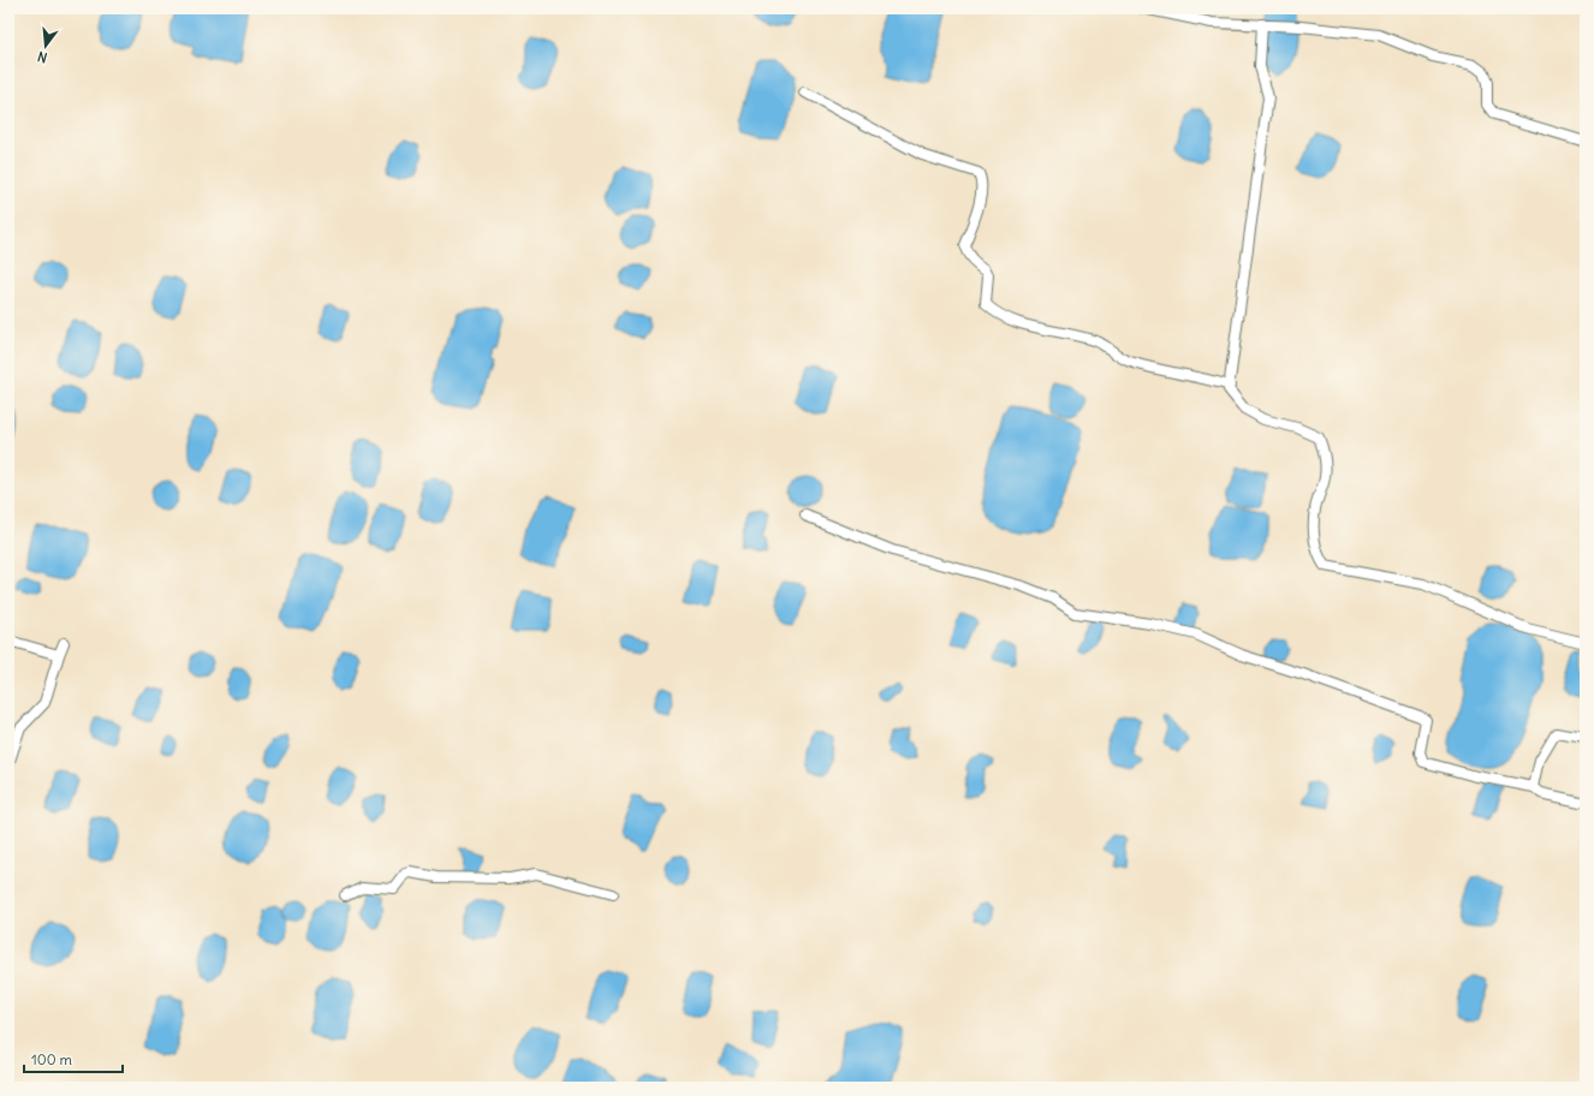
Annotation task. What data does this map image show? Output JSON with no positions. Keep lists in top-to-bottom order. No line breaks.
{"scale_bar":"100 m","north":"bottom"}
